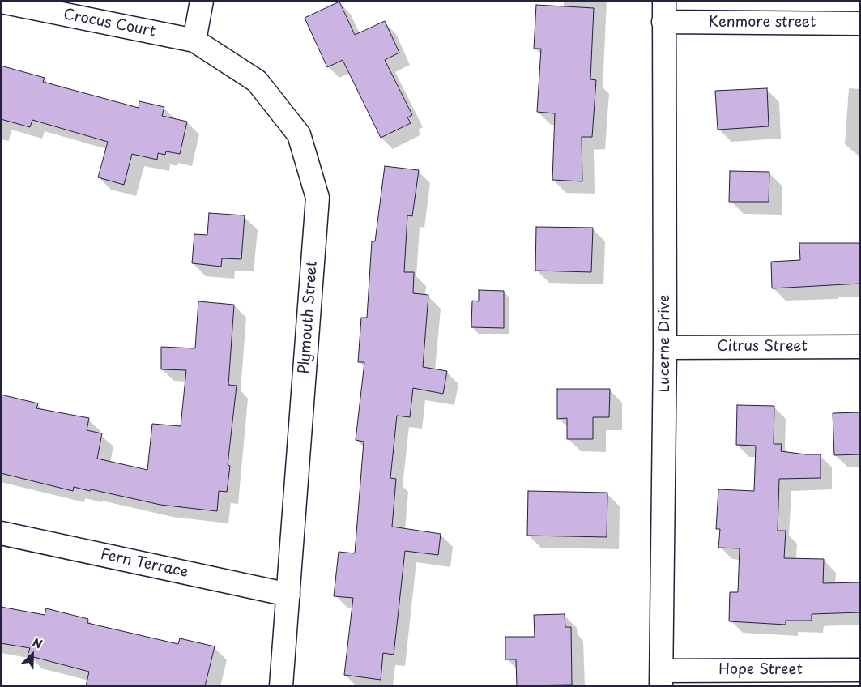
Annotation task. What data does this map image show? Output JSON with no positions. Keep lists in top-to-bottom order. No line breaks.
{"streets":{"street":["Kenmore street","Crocus Court","Plymouth Street","Lucerne Drive","Citrus Street","Fern Terrace","Hope Street"]},"crossings":[["Kenmore street","Lucerne Drive"],["Crocus Court","Plymouth Street"],["Plymouth Street","Fern Terrace"],["Lucerne Drive","Citrus Street"],["Lucerne Drive","Hope Street"]],"north":"top right"}
